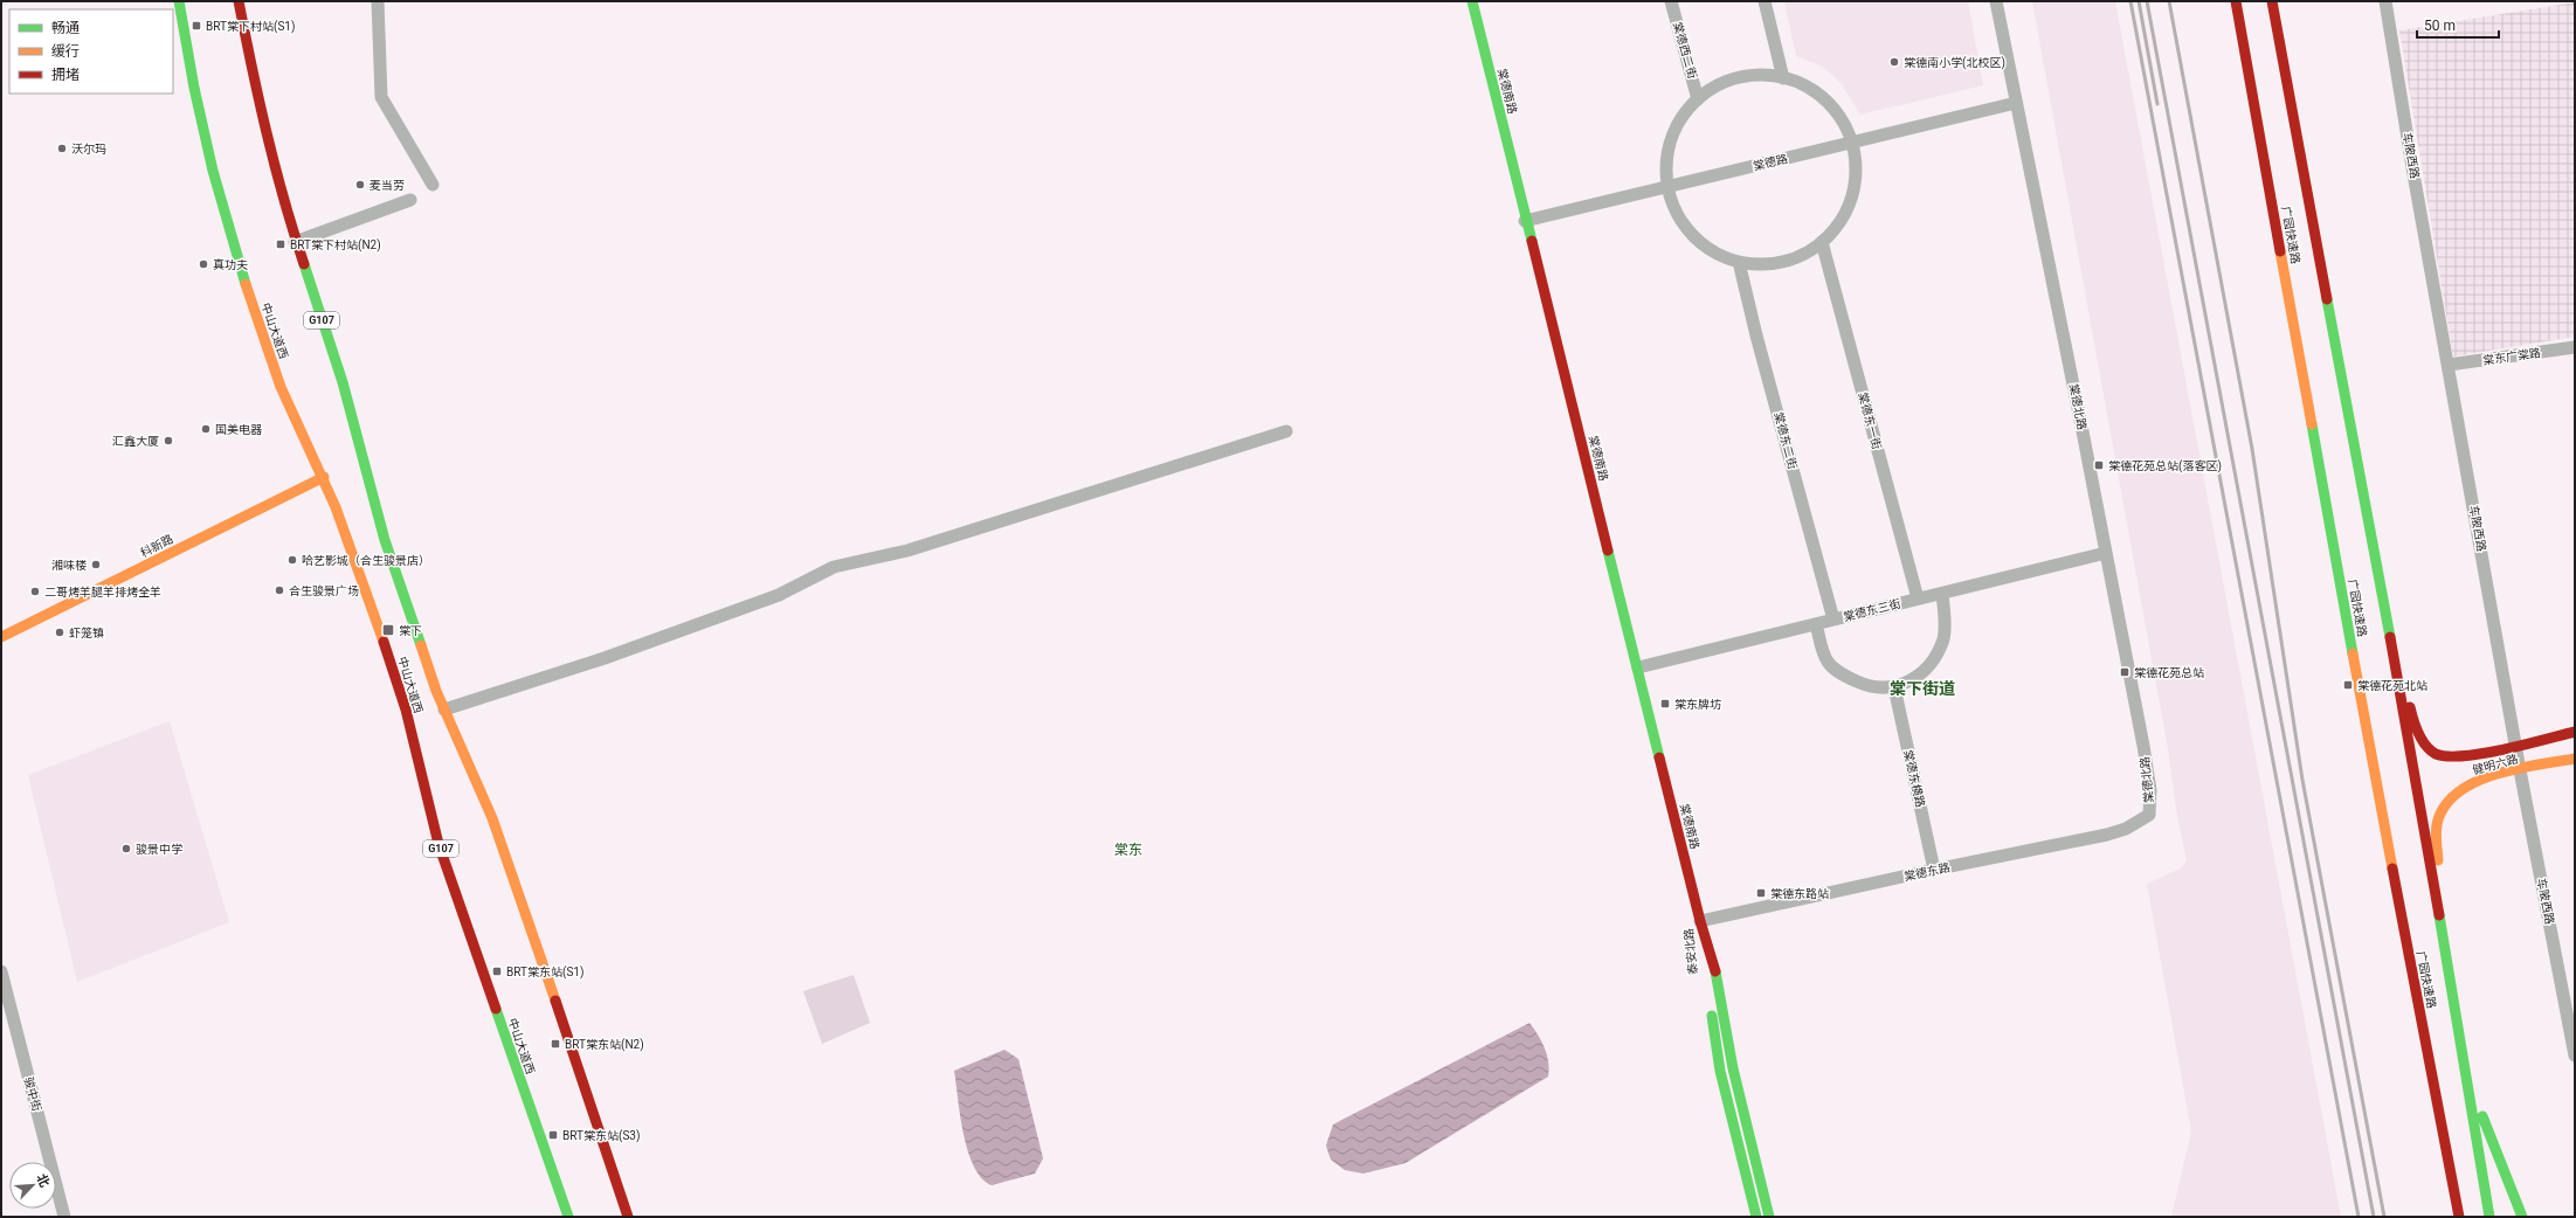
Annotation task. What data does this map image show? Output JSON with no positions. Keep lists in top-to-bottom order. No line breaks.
{"streets":{"main road":["棠德南路","广园快速路","G107","中山大道西","科新路","健明六路","泰安北路"],"street":["棠德西二街","车陂西路","棠德路","棠东广棠路","棠德北路","棠德东一街","棠德东二街","棠德东三街","棠德东横路","棠德东路","骏中街"]},"crossings":[["棠德南路","棠德路"],["棠德南路","棠德东三街"],["棠德南路","棠德东路"],["棠德南路","泰安北路"],["车陂西路","棠东广棠路"],["车陂西路","健明六路"],["棠德路","棠德北路"],["广园快速路","健明六路"],["中山大道西","科新路"],["棠德北路","棠德东三街"],["棠德北路","棠德东路"],["棠德东一街","棠德东三街"],["棠德东二街","棠德东三街"],["棠德东横路","棠德东路"],["棠德东路","泰安北路"]],"districts":["棠下街道","棠东"],"places":{"transit":["BRT棠下村站(S1)","BRT棠下村站(N2)","棠德花苑总站(落客区)","棠下","棠德花苑总站","棠德花苑北站","棠东牌坊","棠德东路站","BRT棠东站(S1)","BRT棠东站(N2)","BRT棠东站(S3)"],"other":["棠德南小学(北校区)","沃尔玛","麦当劳","真功夫","国美电器","汇鑫大厦","哈艺影城（合生骏景店）","湘味楼","合生骏景广场","二哥烤羊腿羊排烤全羊","虾笼镇","骏景中学"]},"legend":["畅通","缓行","拥堵"],"scale_bar":"50 m","north":"top right"}
